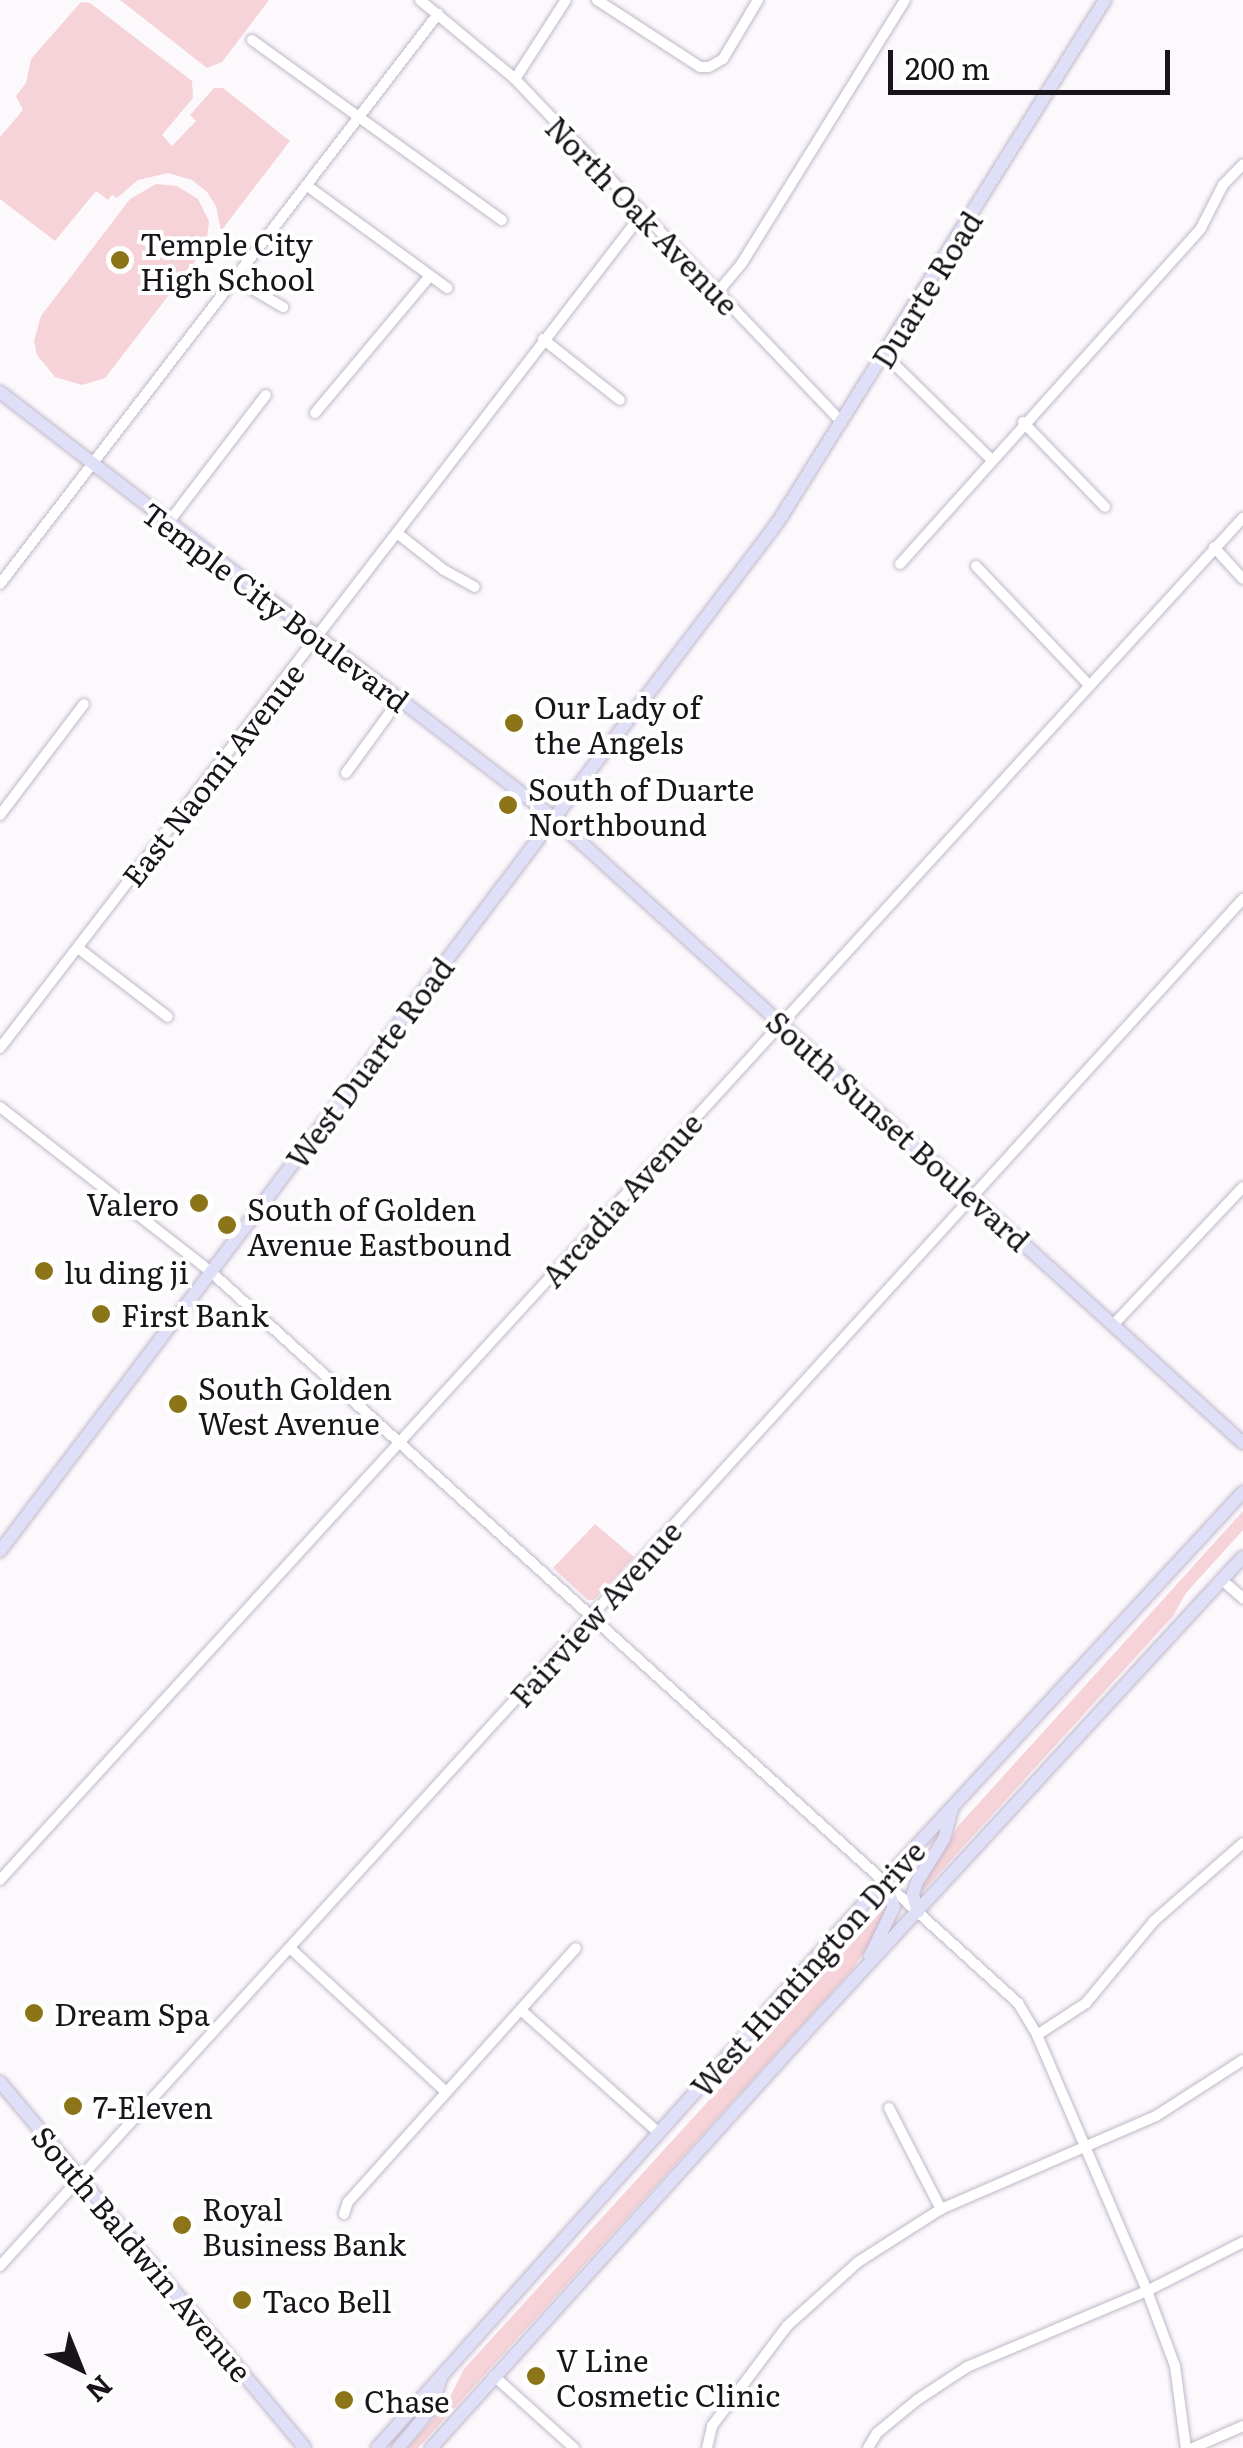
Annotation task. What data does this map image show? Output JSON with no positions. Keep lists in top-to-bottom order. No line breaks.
{"streets":{"main road":["Duarte Road","Temple City Boulevard","West Duarte Road","South Sunset Boulevard","West Huntington Drive","South Baldwin Avenue"],"street":["North Oak Avenue","East Naomi Avenue","Arcadia Avenue","Fairview Avenue"]},"crossings":[["North Oak Avenue","Duarte Road"],["North Oak Avenue","East Naomi Avenue"],["Duarte Road","West Duarte Road"],["Temple City Boulevard","East Naomi Avenue"],["Temple City Boulevard","West Duarte Road"],["Temple City Boulevard","South Sunset Boulevard"],["West Duarte Road","South Sunset Boulevard"],["South Sunset Boulevard","Arcadia Avenue"],["South Sunset Boulevard","Fairview Avenue"],["Fairview Avenue","South Baldwin Avenue"]],"places":["Temple City High School","Our Lady of the Angels","South of Duarte Northbound","Valero","South of Golden Avenue Eastbound","lu ding ji","First Bank","South Golden West Avenue","Dream Spa","7-Eleven","Royal Business Bank","Taco Bell","V Line Cosmetic Clinic","Chase"],"scale_bar":"200 m","north":"bottom right"}
